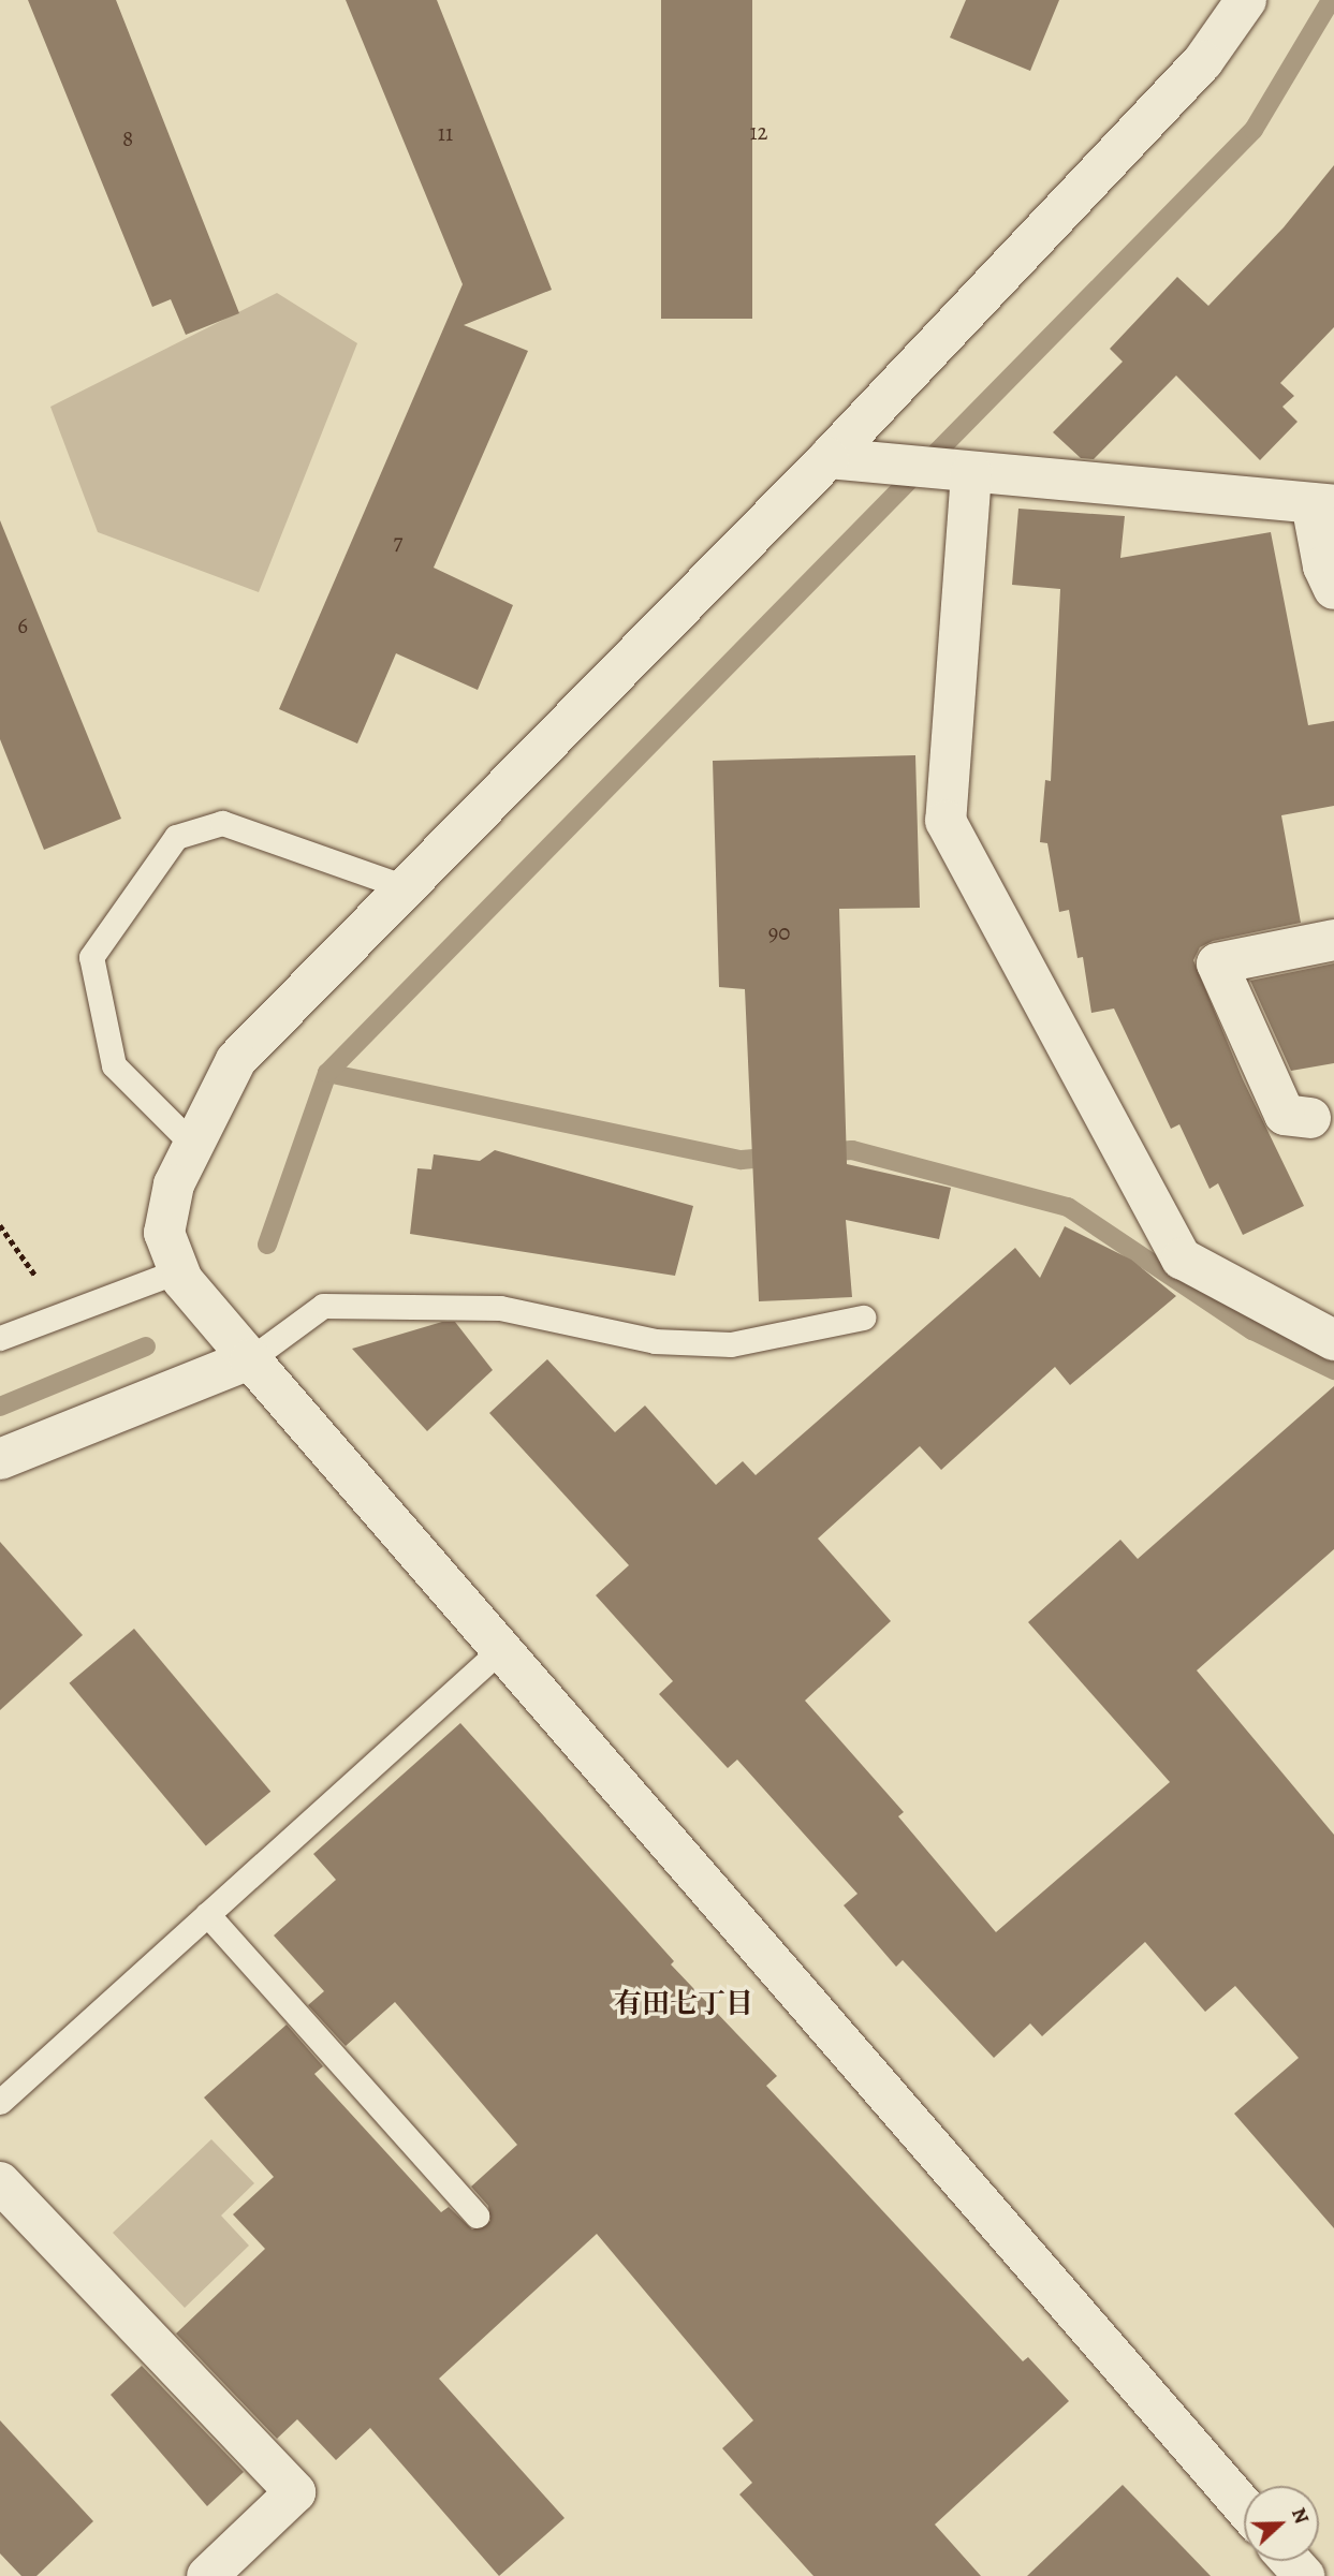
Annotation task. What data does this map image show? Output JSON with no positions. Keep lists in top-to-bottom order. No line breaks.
{"districts":["有田七丁目"],"house_numbers":["12","11","8","7","6","90"],"north":"right"}
